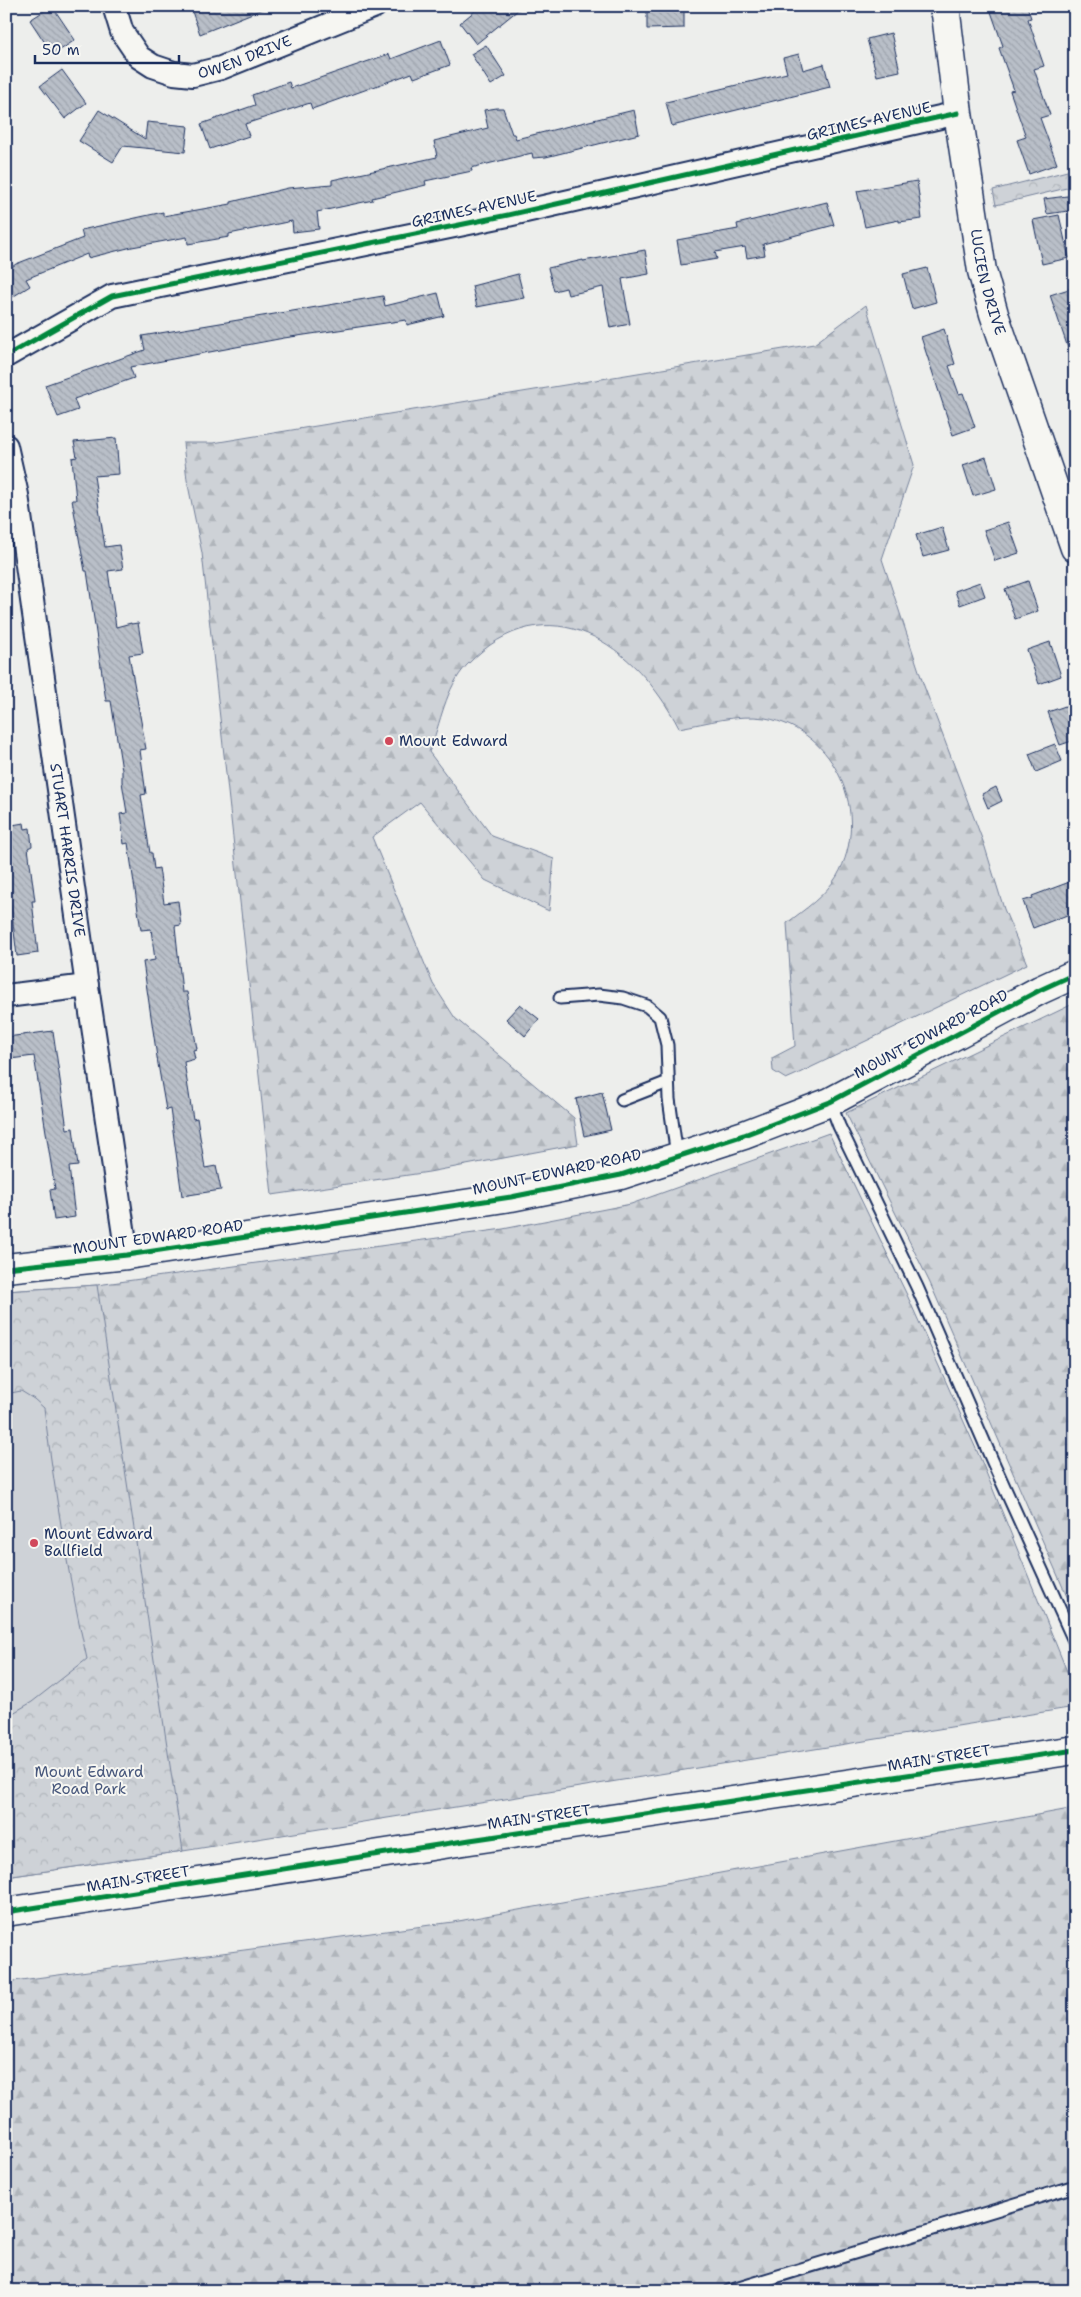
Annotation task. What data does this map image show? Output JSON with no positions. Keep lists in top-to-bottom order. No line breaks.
{"streets":{"street":["OWEN DRIVE","GRIMES AVENUE","LUCIEN DRIVE","STUART HARRIS DRIVE","MOUNT EDWARD ROAD","MAIN STREET"]},"crossings":[["GRIMES AVENUE","LUCIEN DRIVE"],["STUART HARRIS DRIVE","MOUNT EDWARD ROAD"]],"parks":["Mount Edward Road Park"],"places":["Mount Edward","Mount Edward Ballfield"],"scale_bar":"50 m"}
